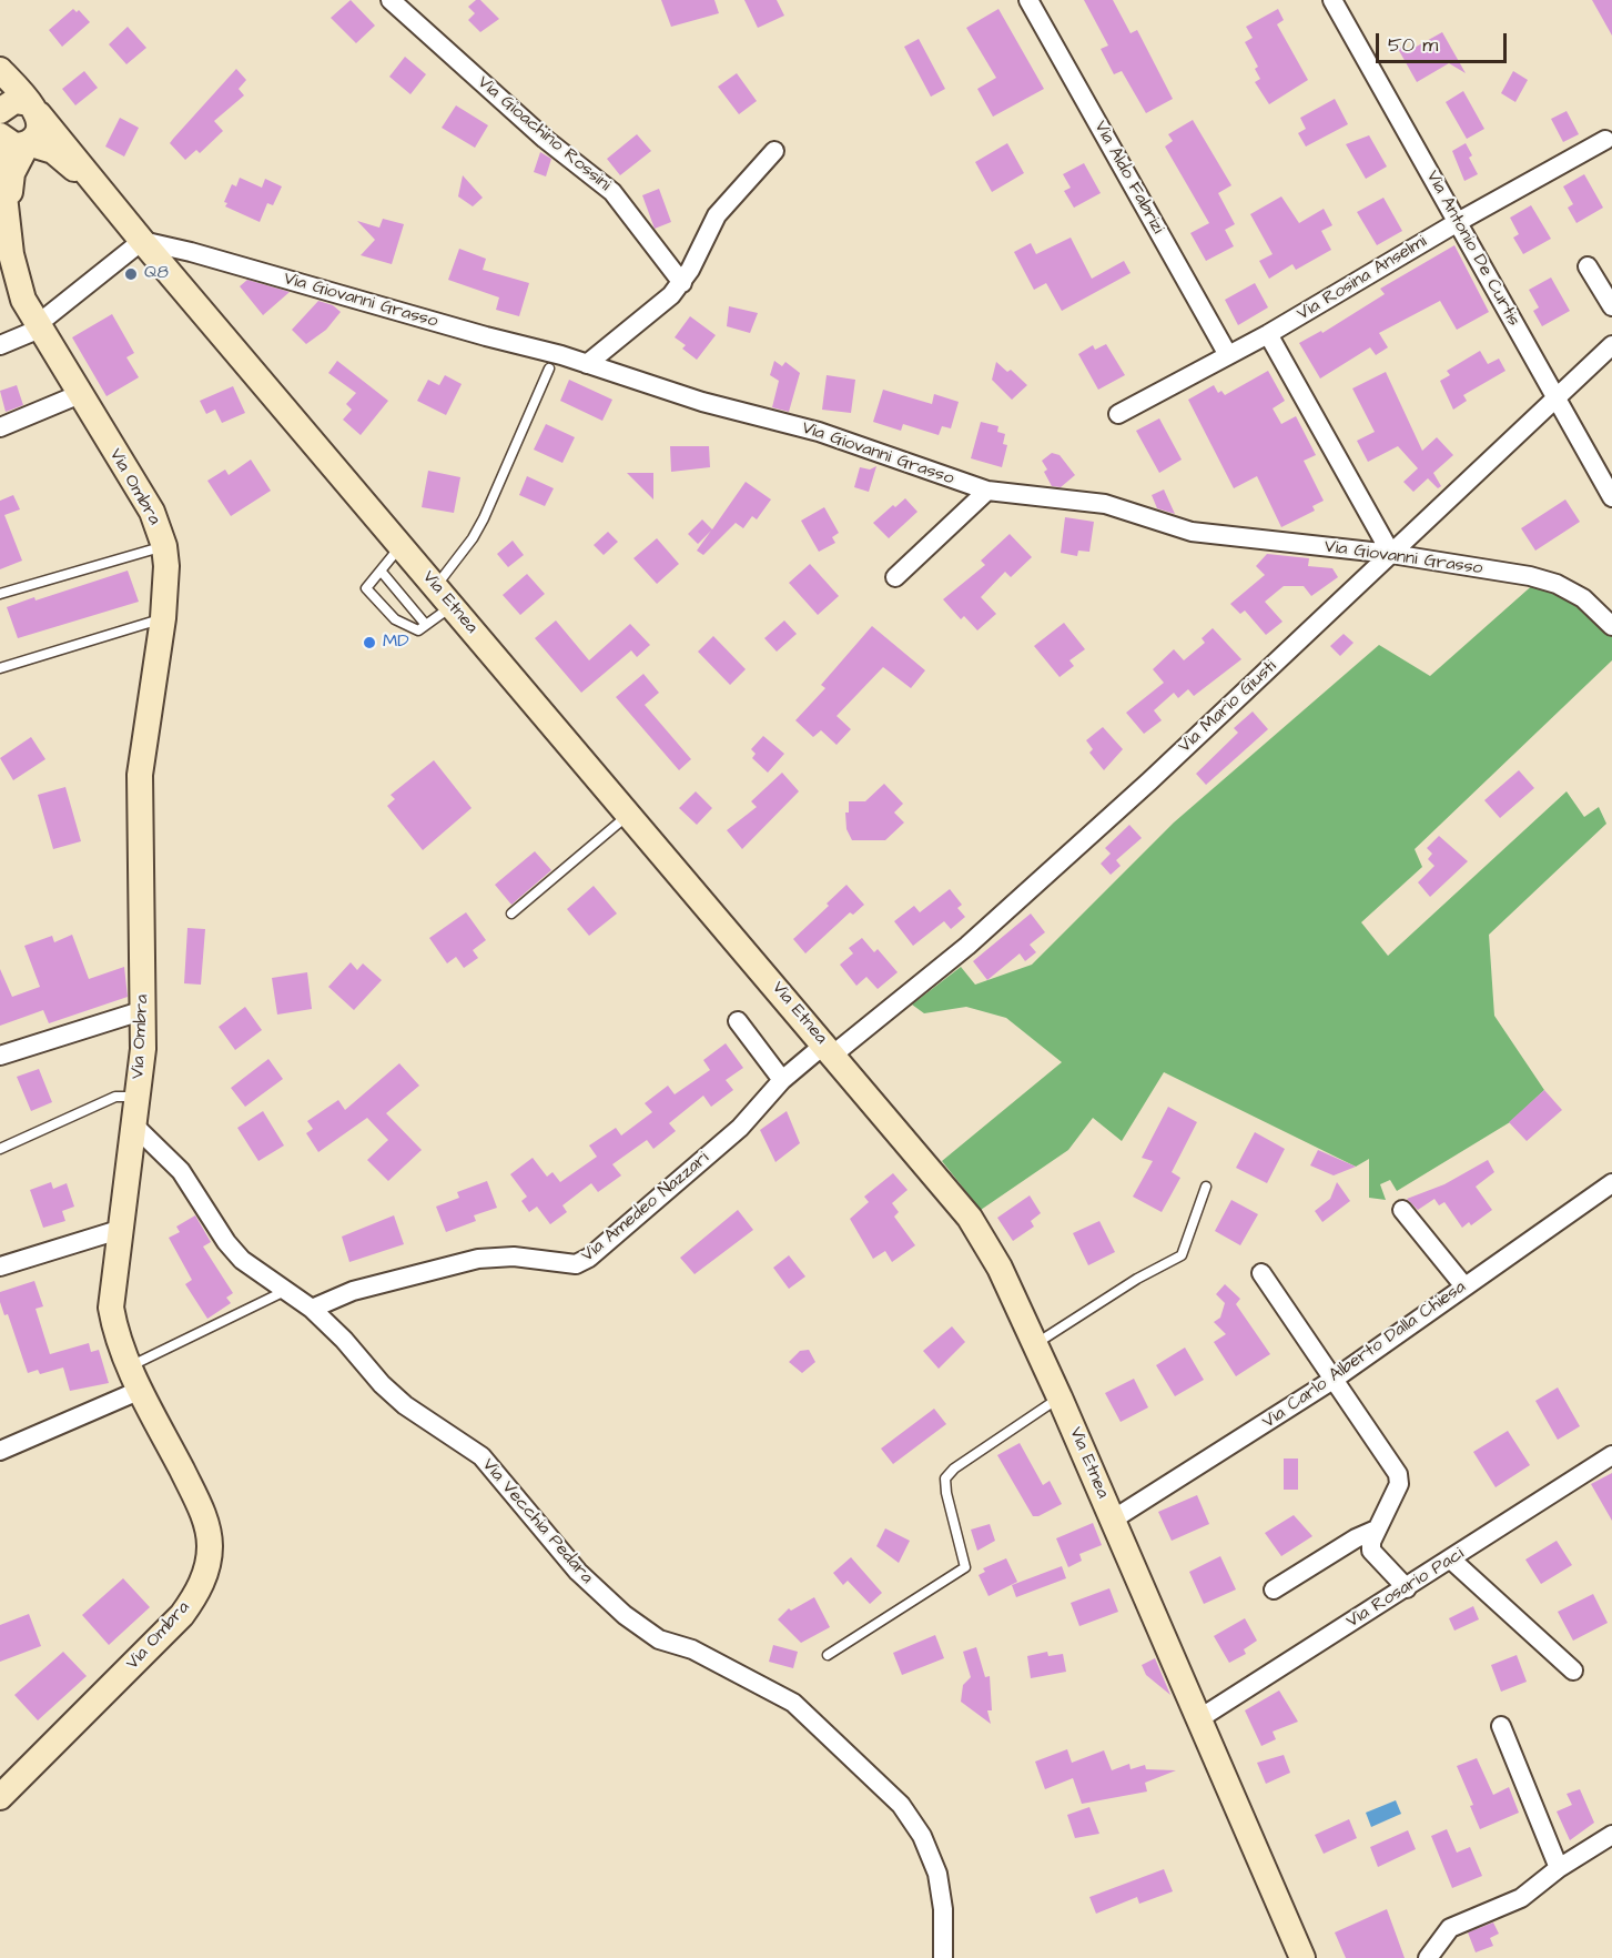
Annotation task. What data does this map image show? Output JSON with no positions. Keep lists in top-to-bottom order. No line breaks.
{"streets":{"main road":["Via Ombra","Via Etnea"],"street":["Via Gioachino Rossini","Via Aldo Fabrizi","Via Antonio De Curtis","Via Rosina Anselmi","Via Giovanni Grasso","Via Mario Giusti","Via Amedeo Nazzari","Via Carlo Alberto Dalla Chiesa","Via Vecchia Pedara","Via Rosario Paci"]},"crossings":[["Via Aldo Fabrizi","Via Rosina Anselmi"],["Via Antonio De Curtis","Via Rosina Anselmi"],["Via Antonio De Curtis","Via Mario Giusti"],["Via Giovanni Grasso","Via Etnea"],["Via Giovanni Grasso","Via Mario Giusti"],["Via Ombra","Via Vecchia Pedara"],["Via Etnea","Via Mario Giusti"],["Via Etnea","Via Amedeo Nazzari"],["Via Etnea","Via Carlo Alberto Dalla Chiesa"],["Via Etnea","Via Rosario Paci"],["Via Mario Giusti","Via Amedeo Nazzari"],["Via Amedeo Nazzari","Via Vecchia Pedara"]],"places":["Q8","MD"],"scale_bar":"50 m"}
